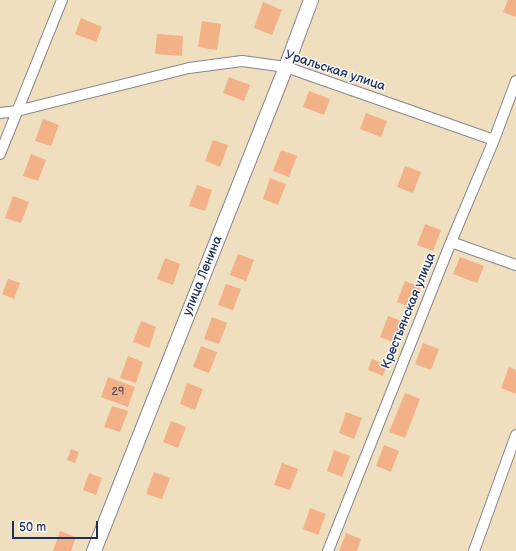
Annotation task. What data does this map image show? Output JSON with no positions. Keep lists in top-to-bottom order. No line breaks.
{"streets":{"main road":["улица Ленина"],"street":["Уральская улица","Крестьянская улица"]},"crossings":[["Уральская улица","улица Ленина"],["Уральская улица","Крестьянская улица"]],"house_numbers":["29"],"scale_bar":"50 m"}
